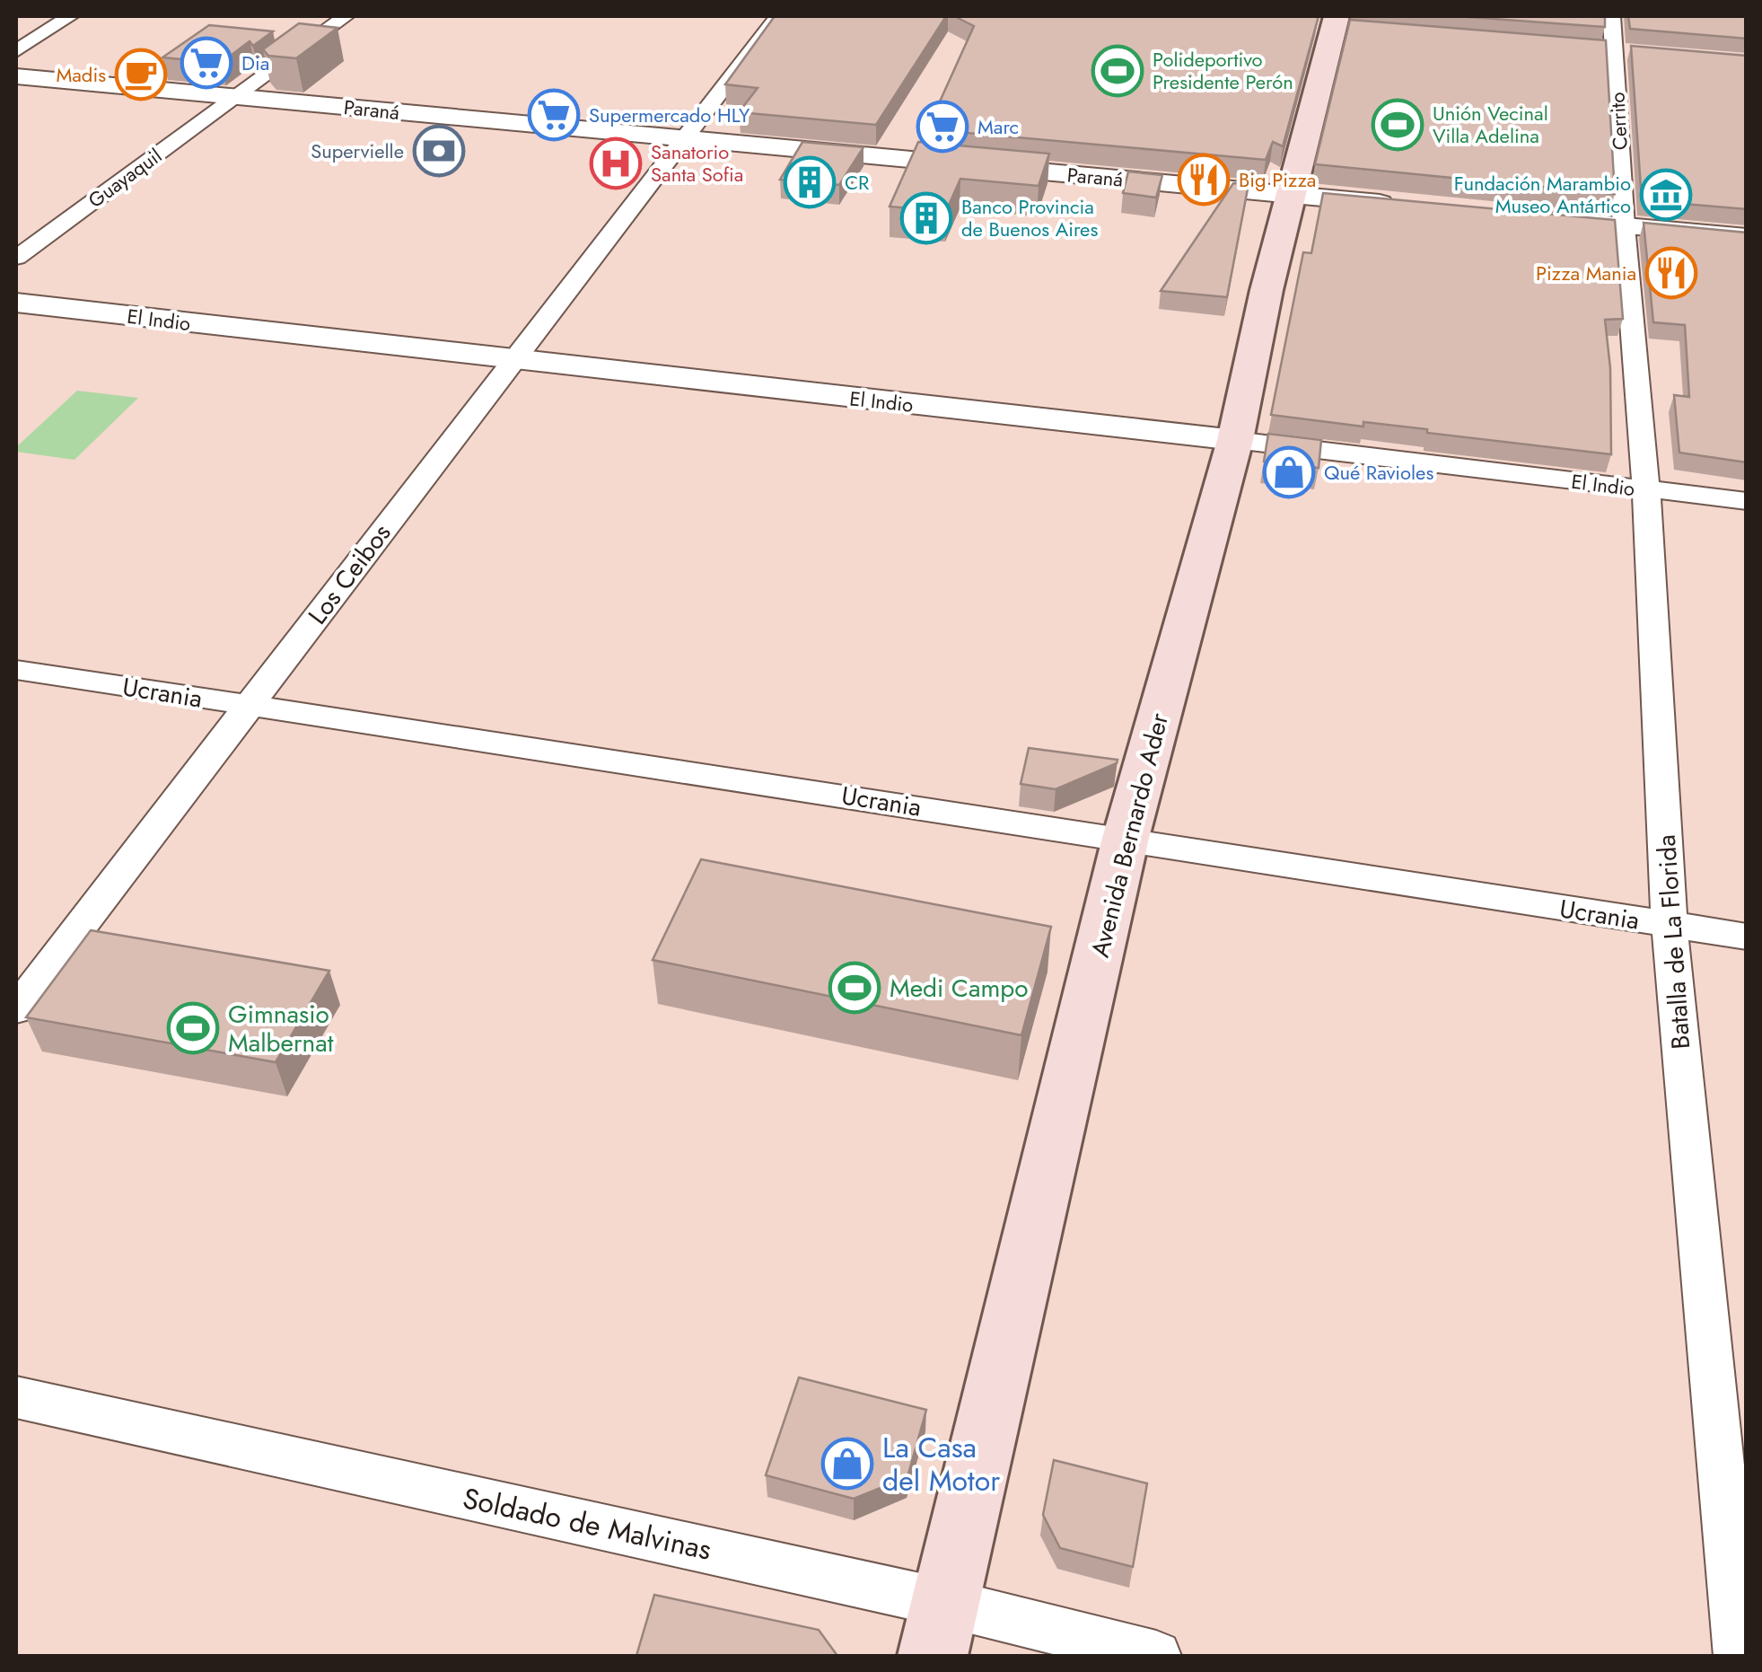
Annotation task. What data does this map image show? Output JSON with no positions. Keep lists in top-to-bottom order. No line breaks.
{"streets":{"main road":["Avenida Bernardo Ader"],"street":["Paraná","Cerrito","Guayaquil","El Indio","Los Ceibos","Ucrania","Batalla de La Florida","Soldado de Malvinas"]},"crossings":[["Paraná","Guayaquil"],["Paraná","Los Ceibos"],["Paraná","Avenida Bernardo Ader"],["Cerrito","Batalla de La Florida"],["El Indio","Los Ceibos"],["El Indio","Avenida Bernardo Ader"],["El Indio","Batalla de La Florida"],["Los Ceibos","Ucrania"],["Ucrania","Avenida Bernardo Ader"],["Ucrania","Batalla de La Florida"],["Avenida Bernardo Ader","Soldado de Malvinas"]],"places":{"supermarket":["Dia","Supermercado HLY","Marc"],"sports":["Polideportivo Presidente Perón","Unión Vecinal Villa Adelina","Medi Campo","Gimnasio Malbernat"],"cafe":["Madis"],"bank":["Supervielle"],"hospital":["Sanatorio Santa Sofia"],"restaurant":["Big Pizza","Pizza Mania"],"building":["CR","Banco Provincia de Buenos Aires"],"museum":["Fundación Marambio Museo Antártico"],"shop":["Qué Ravioles","La Casa del Motor"]}}
